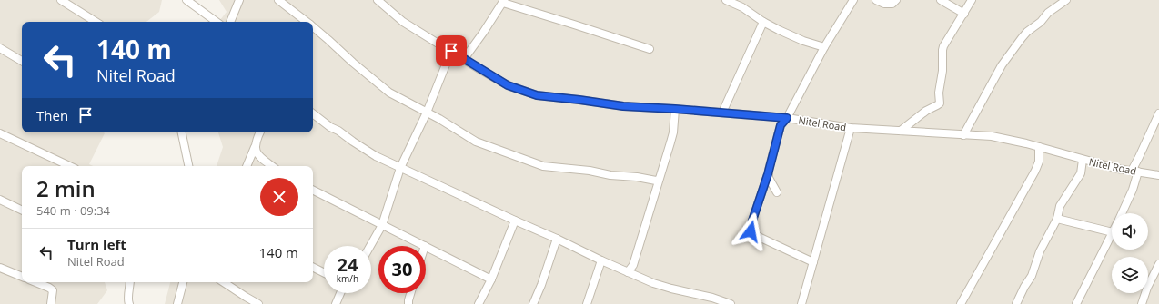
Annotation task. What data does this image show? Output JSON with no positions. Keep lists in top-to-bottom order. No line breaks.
{"streets":{"street":["Nitel Road"]},"page":{"turn":["140 m","Nitel Road"],"then":"Then","heading":["2 min","540 m · 09:34"],"list":[{"name":"Turn left","note":"Nitel Road","value":"140 m"}],"speed":"24 km/h","limit":"30"}}
